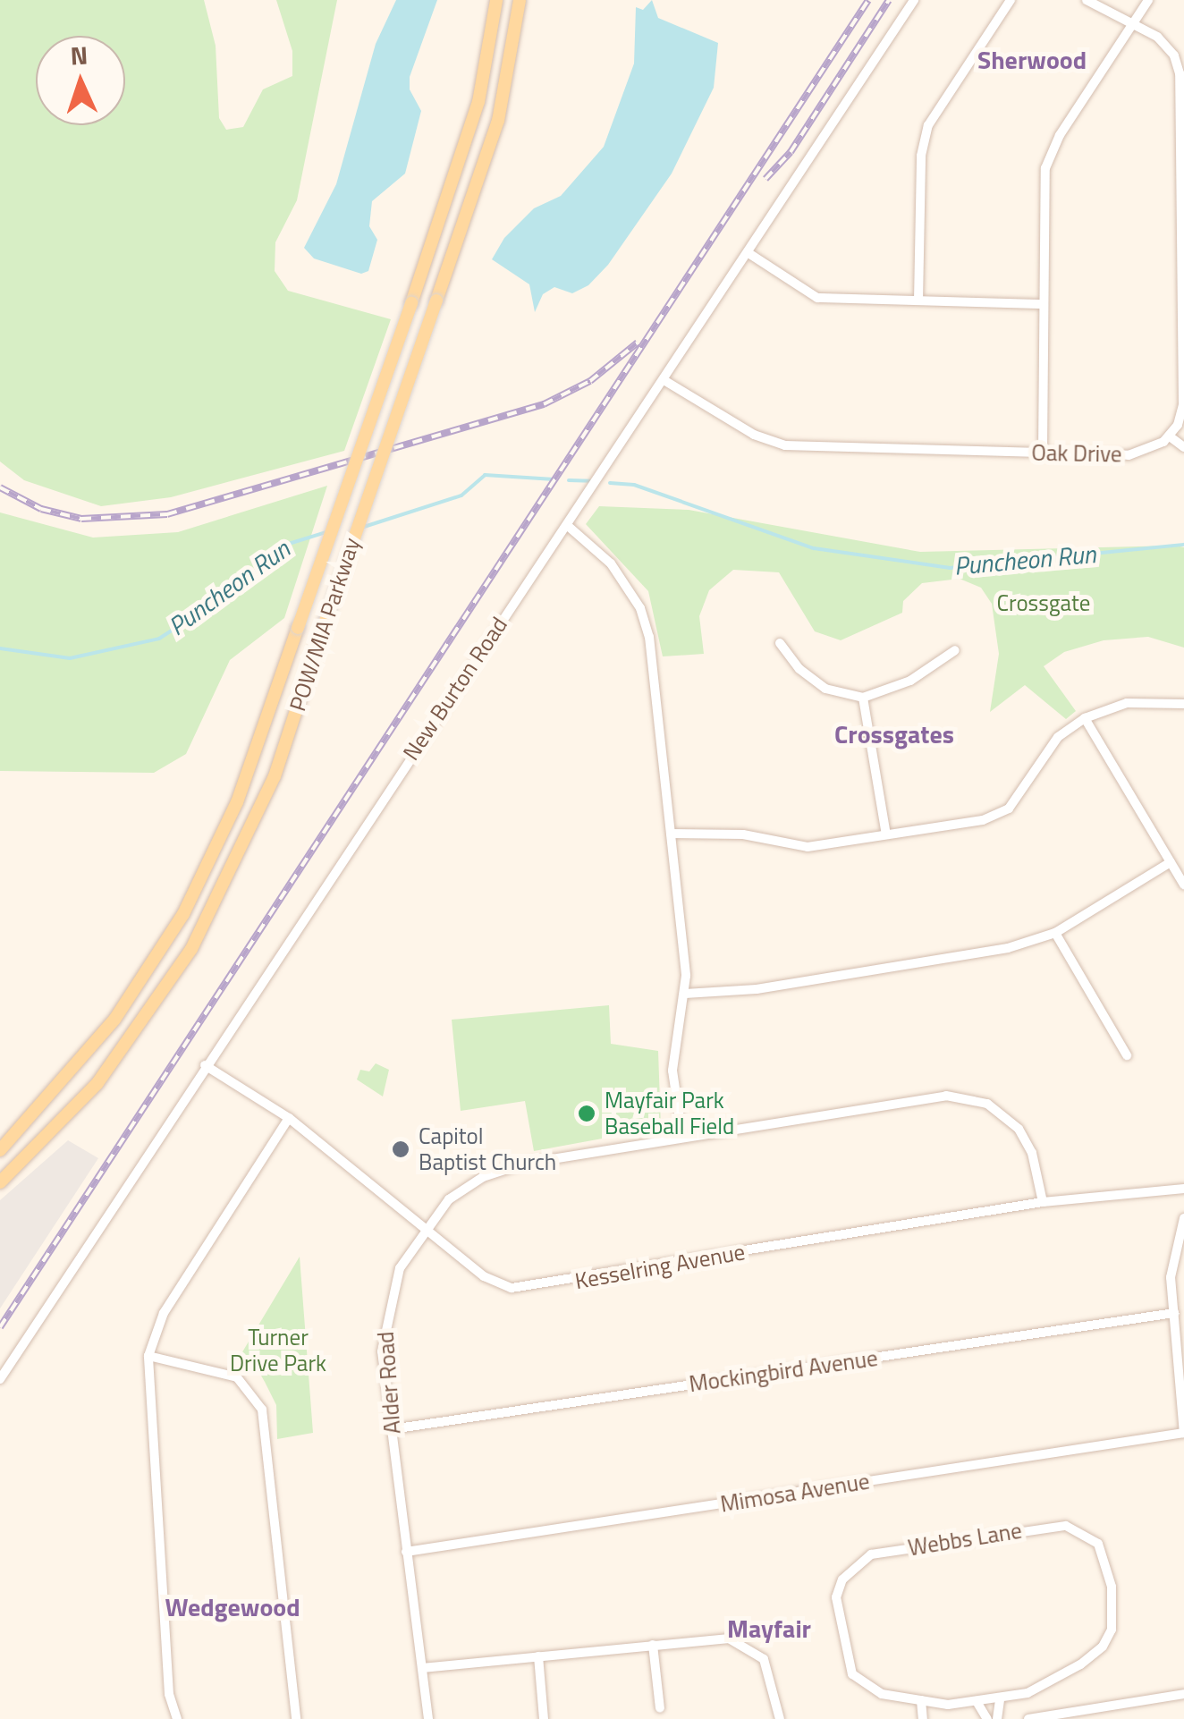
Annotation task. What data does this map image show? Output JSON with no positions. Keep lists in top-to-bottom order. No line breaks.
{"streets":{"main road":["POW/MIA Parkway"],"street":["Oak Drive","New Burton Road","Kesselring Avenue","Mockingbird Avenue","Alder Road","Mimosa Avenue","Webbs Lane"]},"crossings":[["Oak Drive","New Burton Road"],["New Burton Road","Kesselring Avenue"],["Kesselring Avenue","Alder Road"],["Mockingbird Avenue","Alder Road"],["Alder Road","Mimosa Avenue"]],"districts":["Sherwood","Crossgates","Wedgewood","Mayfair"],"water":["Puncheon Run"],"parks":["Crossgate","Turner Drive Park"],"places":["Mayfair Park Baseball Field","Capitol Baptist Church"],"north":"top"}
